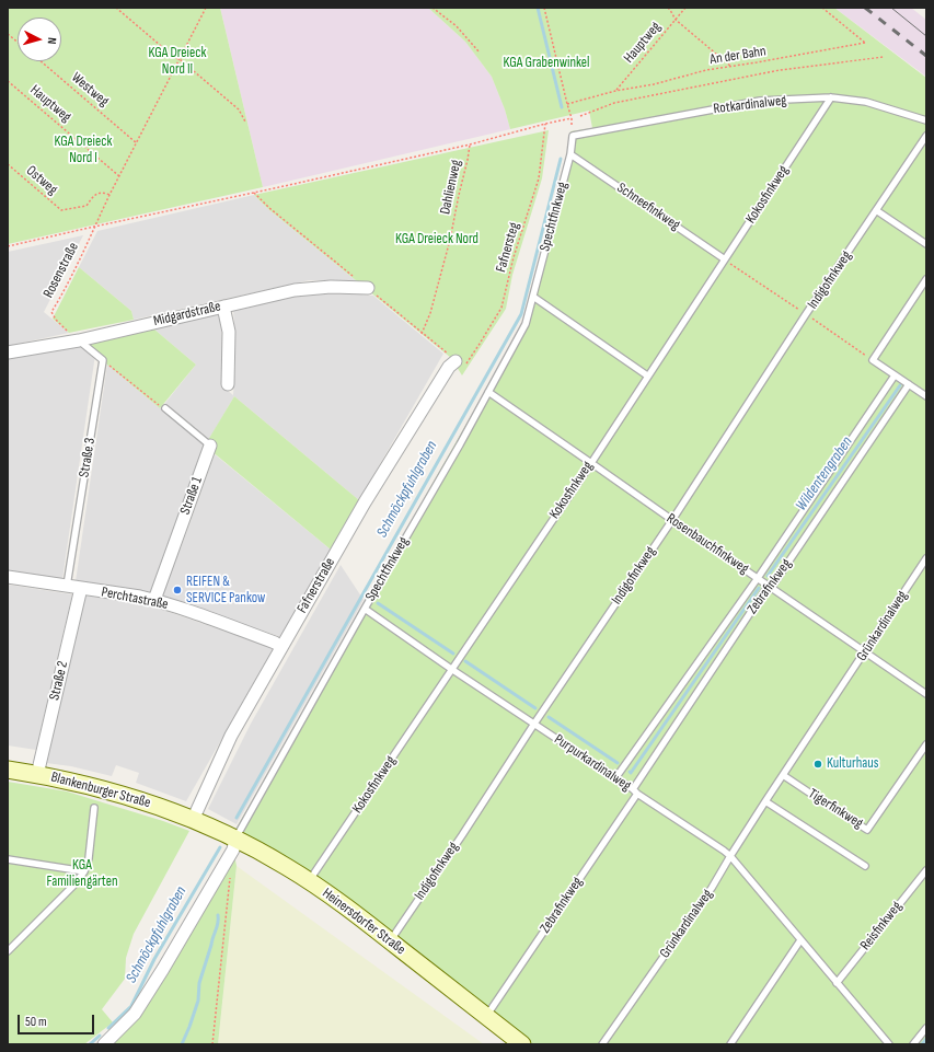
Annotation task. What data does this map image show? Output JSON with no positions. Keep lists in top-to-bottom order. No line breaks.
{"streets":{"main road":["Blankenburger Straße","Heinersdorfer Straße"],"street":["Midgardstraße","Straße 1","Fafnerstraße","Perchtastraße","Straße 2"],"lane":["Rotkardinalweg","Kokosfinkweg","Schneefinkweg","Spechtfinkweg","Indigofinkweg","Straße 3","Rosenbauchfinkweg","Zebrafinkweg","Grünkardinalweg","Purpurkardinalweg","Tigerfinkweg","Reisfinkweg"],"path":["Hauptweg","An der Bahn","Westweg","Ostweg","Dahlienweg","Fafnersteg","Rosenstraße"]},"crossings":[["Hauptweg","An der Bahn"],["Rotkardinalweg","Kokosfinkweg"],["Rotkardinalweg","Spechtfinkweg"],["Kokosfinkweg","Schneefinkweg"],["Kokosfinkweg","Rosenbauchfinkweg"],["Kokosfinkweg","Purpurkardinalweg"],["Kokosfinkweg","Heinersdorfer Straße"],["Schneefinkweg","Spechtfinkweg"],["Spechtfinkweg","Rosenbauchfinkweg"],["Spechtfinkweg","Purpurkardinalweg"],["Spechtfinkweg","Heinersdorfer Straße"],["Fafnersteg","Fafnerstraße"],["Rosenstraße","Midgardstraße"],["Indigofinkweg","Rosenbauchfinkweg"],["Indigofinkweg","Purpurkardinalweg"],["Indigofinkweg","Heinersdorfer Straße"],["Straße 3","Perchtastraße"],["Straße 1","Perchtastraße"],["Rosenbauchfinkweg","Zebrafinkweg"],["Rosenbauchfinkweg","Grünkardinalweg"],["Fafnerstraße","Perchtastraße"],["Fafnerstraße","Blankenburger Straße"],["Fafnerstraße","Heinersdorfer Straße"],["Zebrafinkweg","Purpurkardinalweg"],["Zebrafinkweg","Heinersdorfer Straße"],["Perchtastraße","Straße 2"],["Grünkardinalweg","Purpurkardinalweg"],["Grünkardinalweg","Tigerfinkweg"],["Straße 2","Blankenburger Straße"],["Purpurkardinalweg","Reisfinkweg"],["Blankenburger Straße","Heinersdorfer Straße"]],"water":["Wildentengraben","Schmöckpfuhlgraben"],"parks":["KGA Dreieck Nord II","KGA Grabenwinkel","KGA Dreieck Nord I","KGA Dreieck Nord","KGA Familiengärten"],"places":["REIFEN & SERVICE Pankow","Kulturhaus"],"scale_bar":"50 m","north":"right"}
